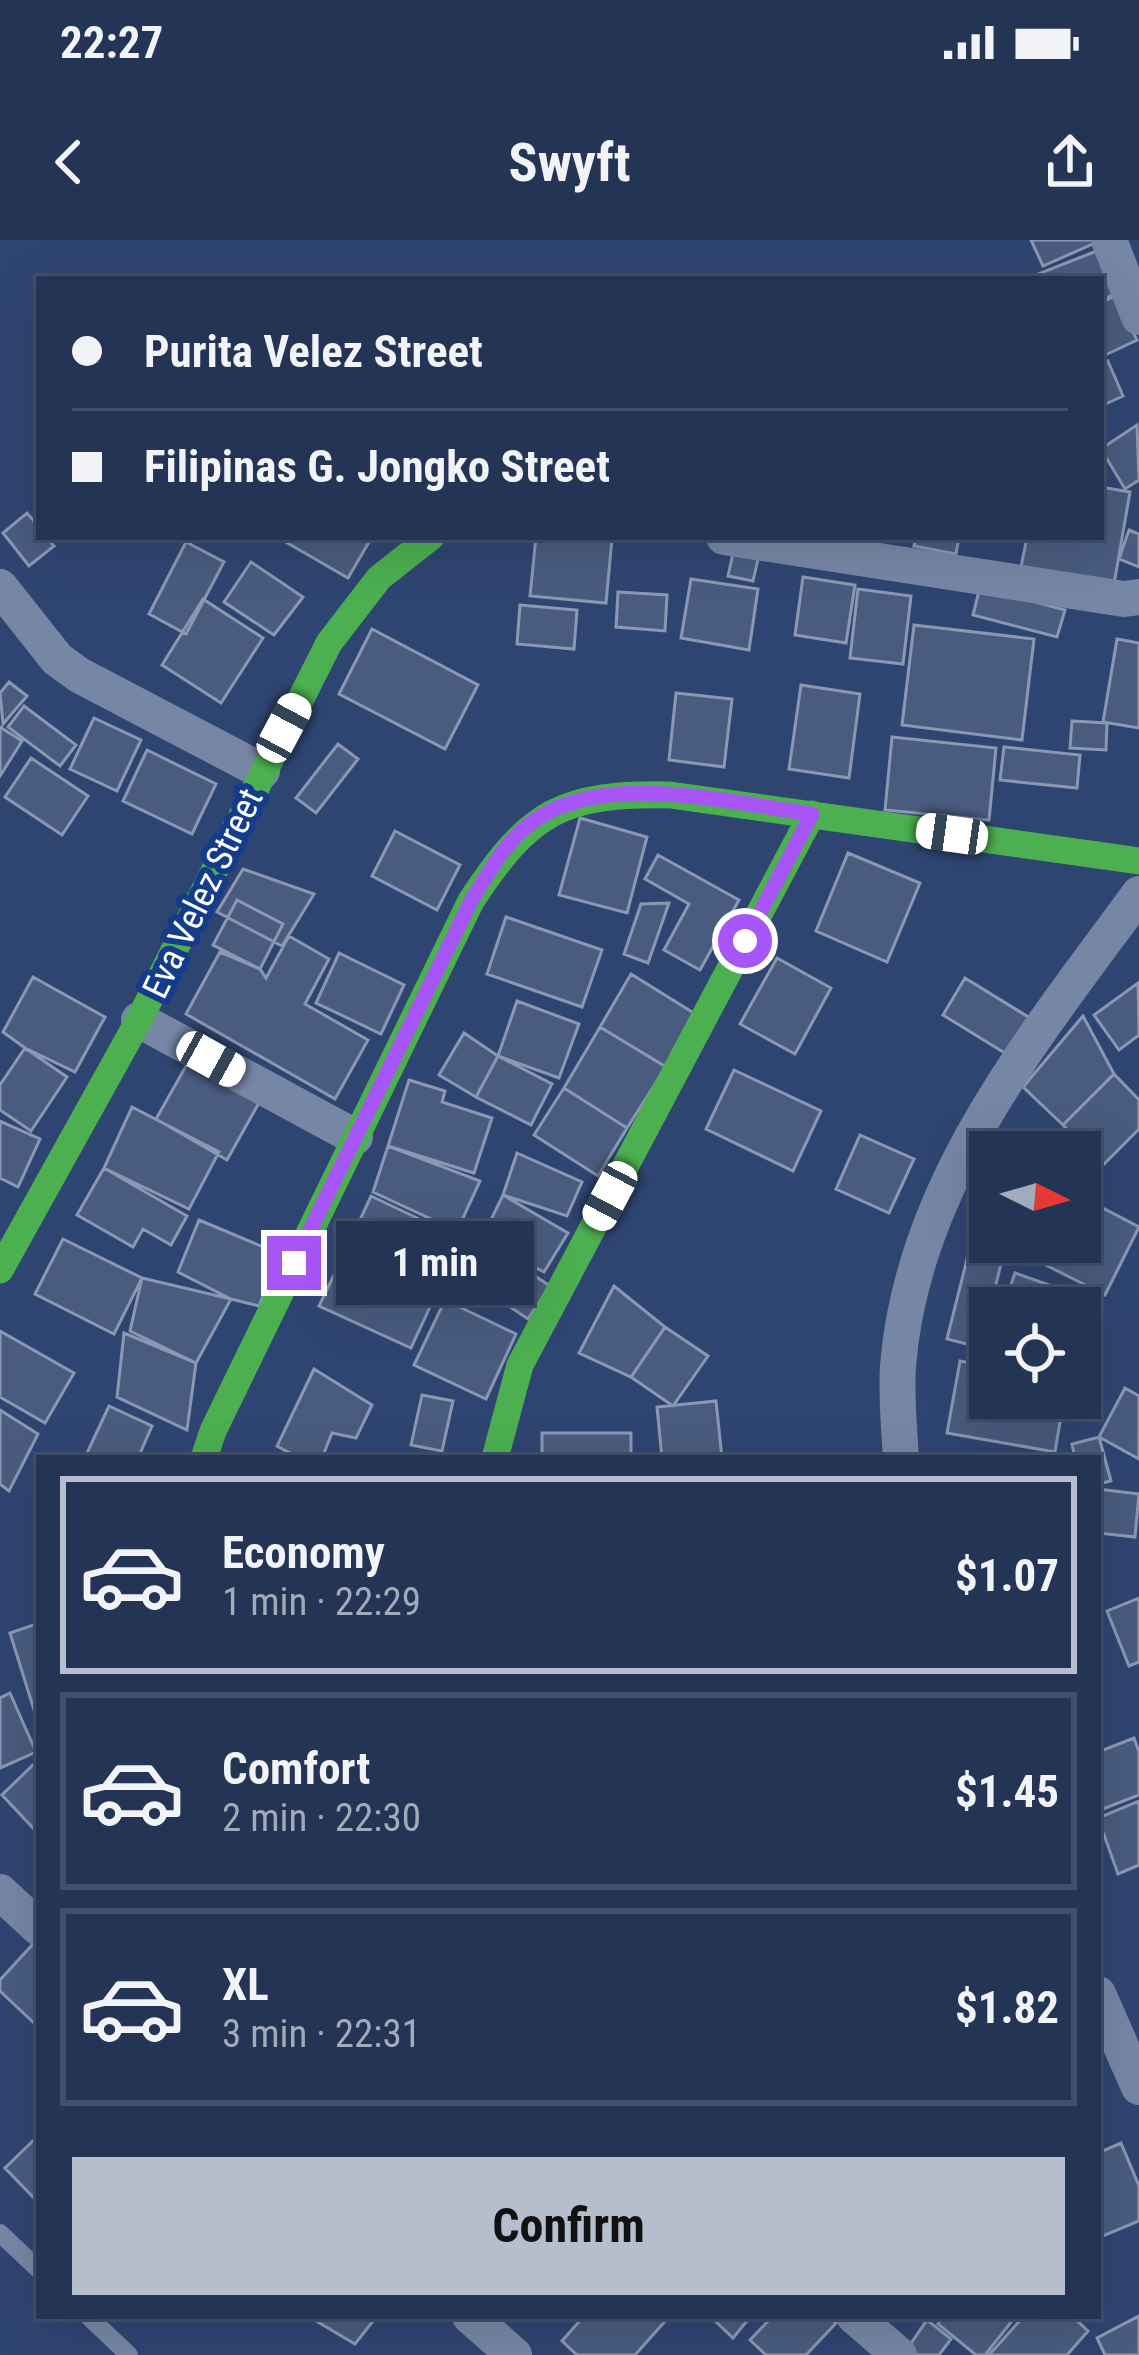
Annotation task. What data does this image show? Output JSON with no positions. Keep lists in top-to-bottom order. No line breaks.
{"streets":{"street":["Eva Velez Street"]},"north":"right","page":{"status":"22:27","header":"Swyft","banner":["Purita Velez Street","Filipinas G. Jongko Street"],"bubble":"1 min","list":[{"name":"Economy","note":"1 min · 22:29","value":"$1.07"},{"name":"Comfort","note":"2 min · 22:30","value":"$1.45"},{"name":"XL","note":"3 min · 22:31","value":"$1.82"}],"buttons":"Confirm"}}
